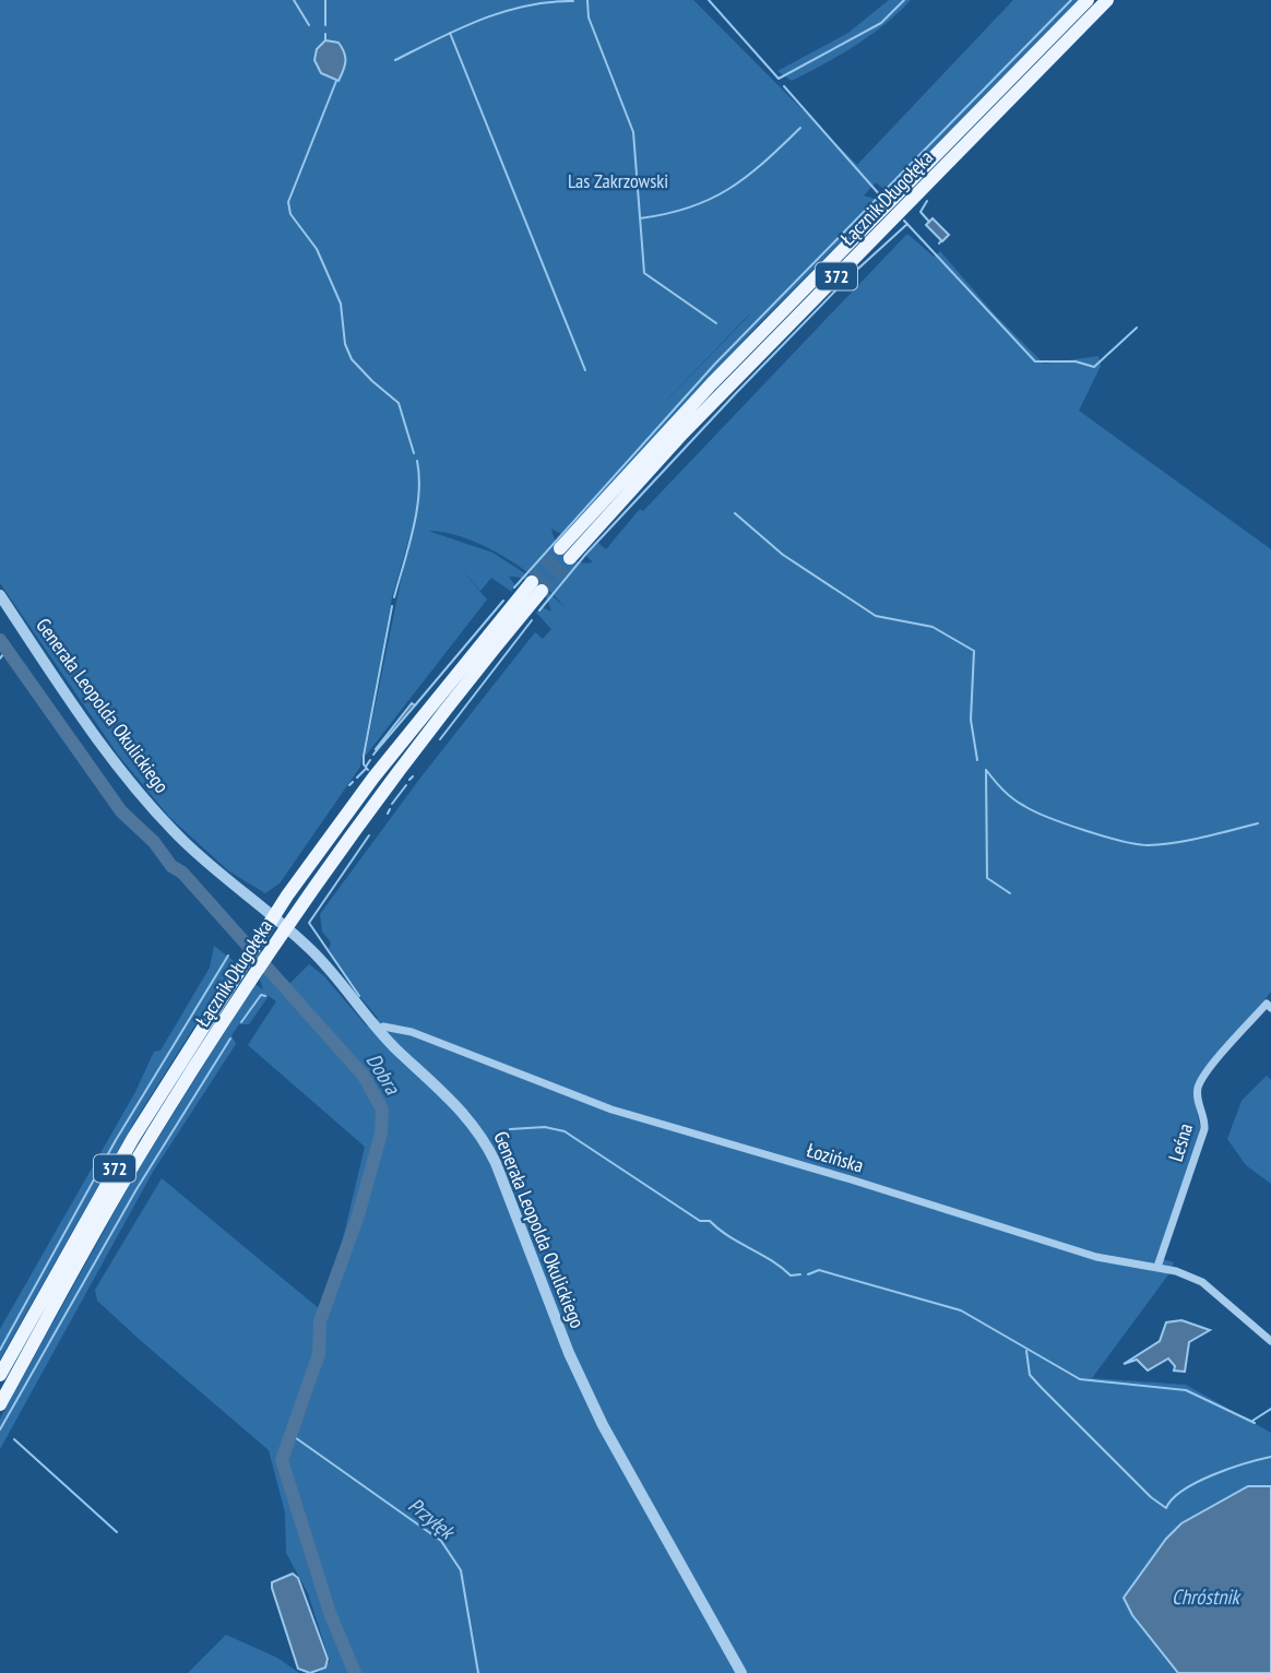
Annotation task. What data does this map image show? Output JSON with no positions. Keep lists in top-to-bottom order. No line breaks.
{"streets":{"main road":["Łącznik Długołęka","372"],"street":["Generała Leopolda Okulickiego","Leśna","Łozińska"]},"crossings":[["Łącznik Długołęka","Generała Leopolda Okulickiego"],["Generała Leopolda Okulickiego","Łozińska"],["Leśna","Łozińska"]],"water":["Dobra","Przyłęk","Chróstnik"],"parks":["Las Zakrzowski"]}
